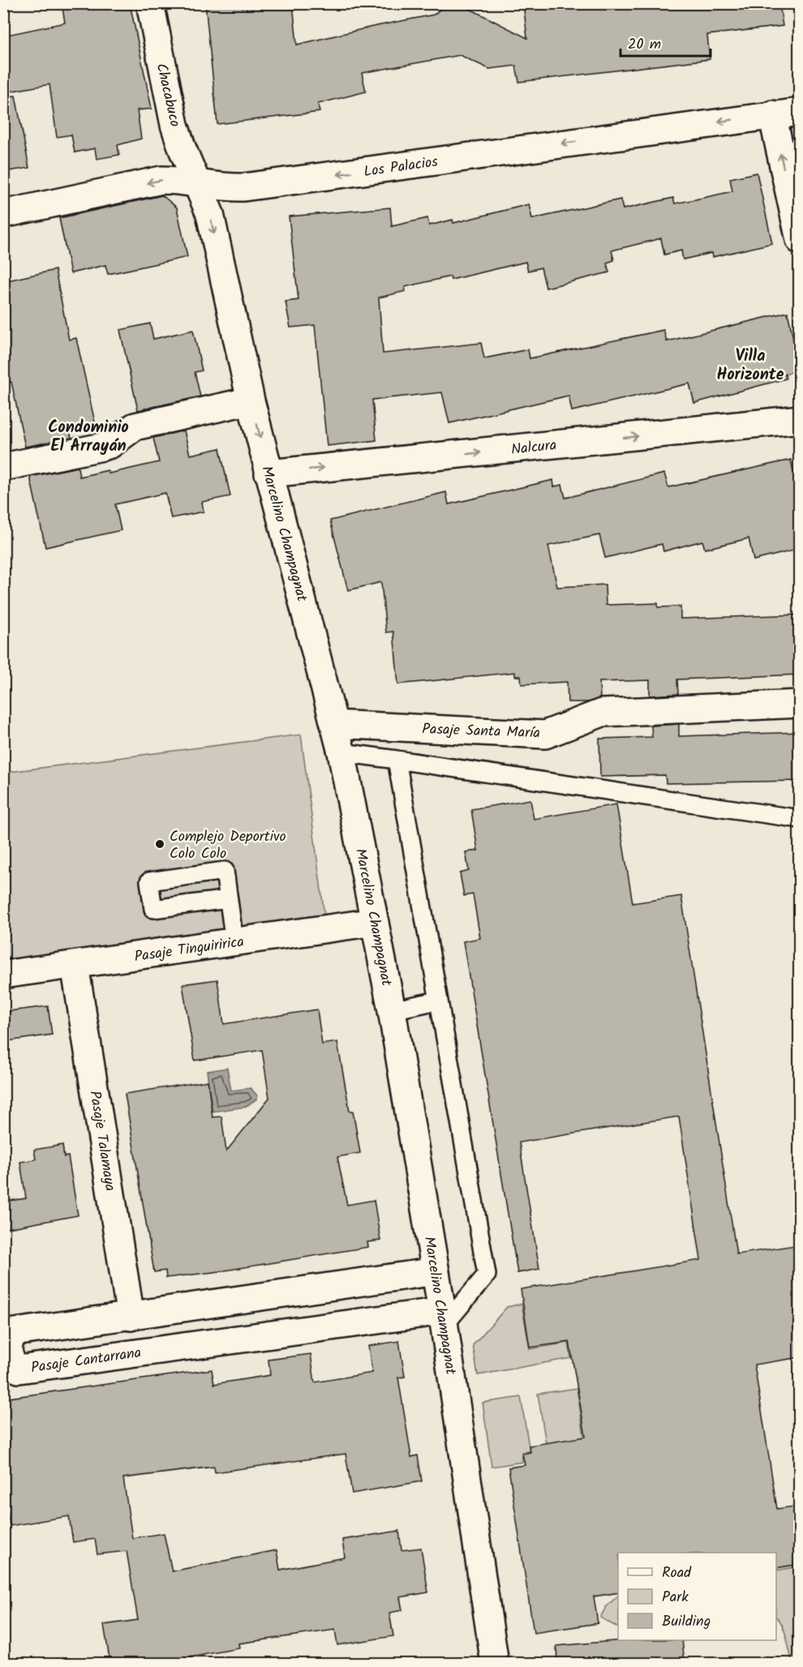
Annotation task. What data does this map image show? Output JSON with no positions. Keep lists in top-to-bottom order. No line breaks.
{"streets":{"street":["Chacabuco","Los Palacios","Nalcura","Marcelino Champagnat","Pasaje Santa María","Pasaje Tinguiririca","Pasaje Talamaya","Pasaje Cantarrana"]},"crossings":[["Chacabuco","Los Palacios"],["Chacabuco","Marcelino Champagnat"],["Los Palacios","Marcelino Champagnat"],["Nalcura","Marcelino Champagnat"],["Marcelino Champagnat","Pasaje Santa María"],["Marcelino Champagnat","Pasaje Tinguiririca"],["Marcelino Champagnat","Pasaje Cantarrana"],["Pasaje Tinguiririca","Pasaje Talamaya"],["Pasaje Talamaya","Pasaje Cantarrana"]],"one_way":["Los Palacios","Nalcura"],"districts":["Villa Horizonte","Condominio El Arrayán"],"places":["Complejo Deportivo Colo Colo"],"legend":["Road","Park","Building"],"scale_bar":"20 m"}
